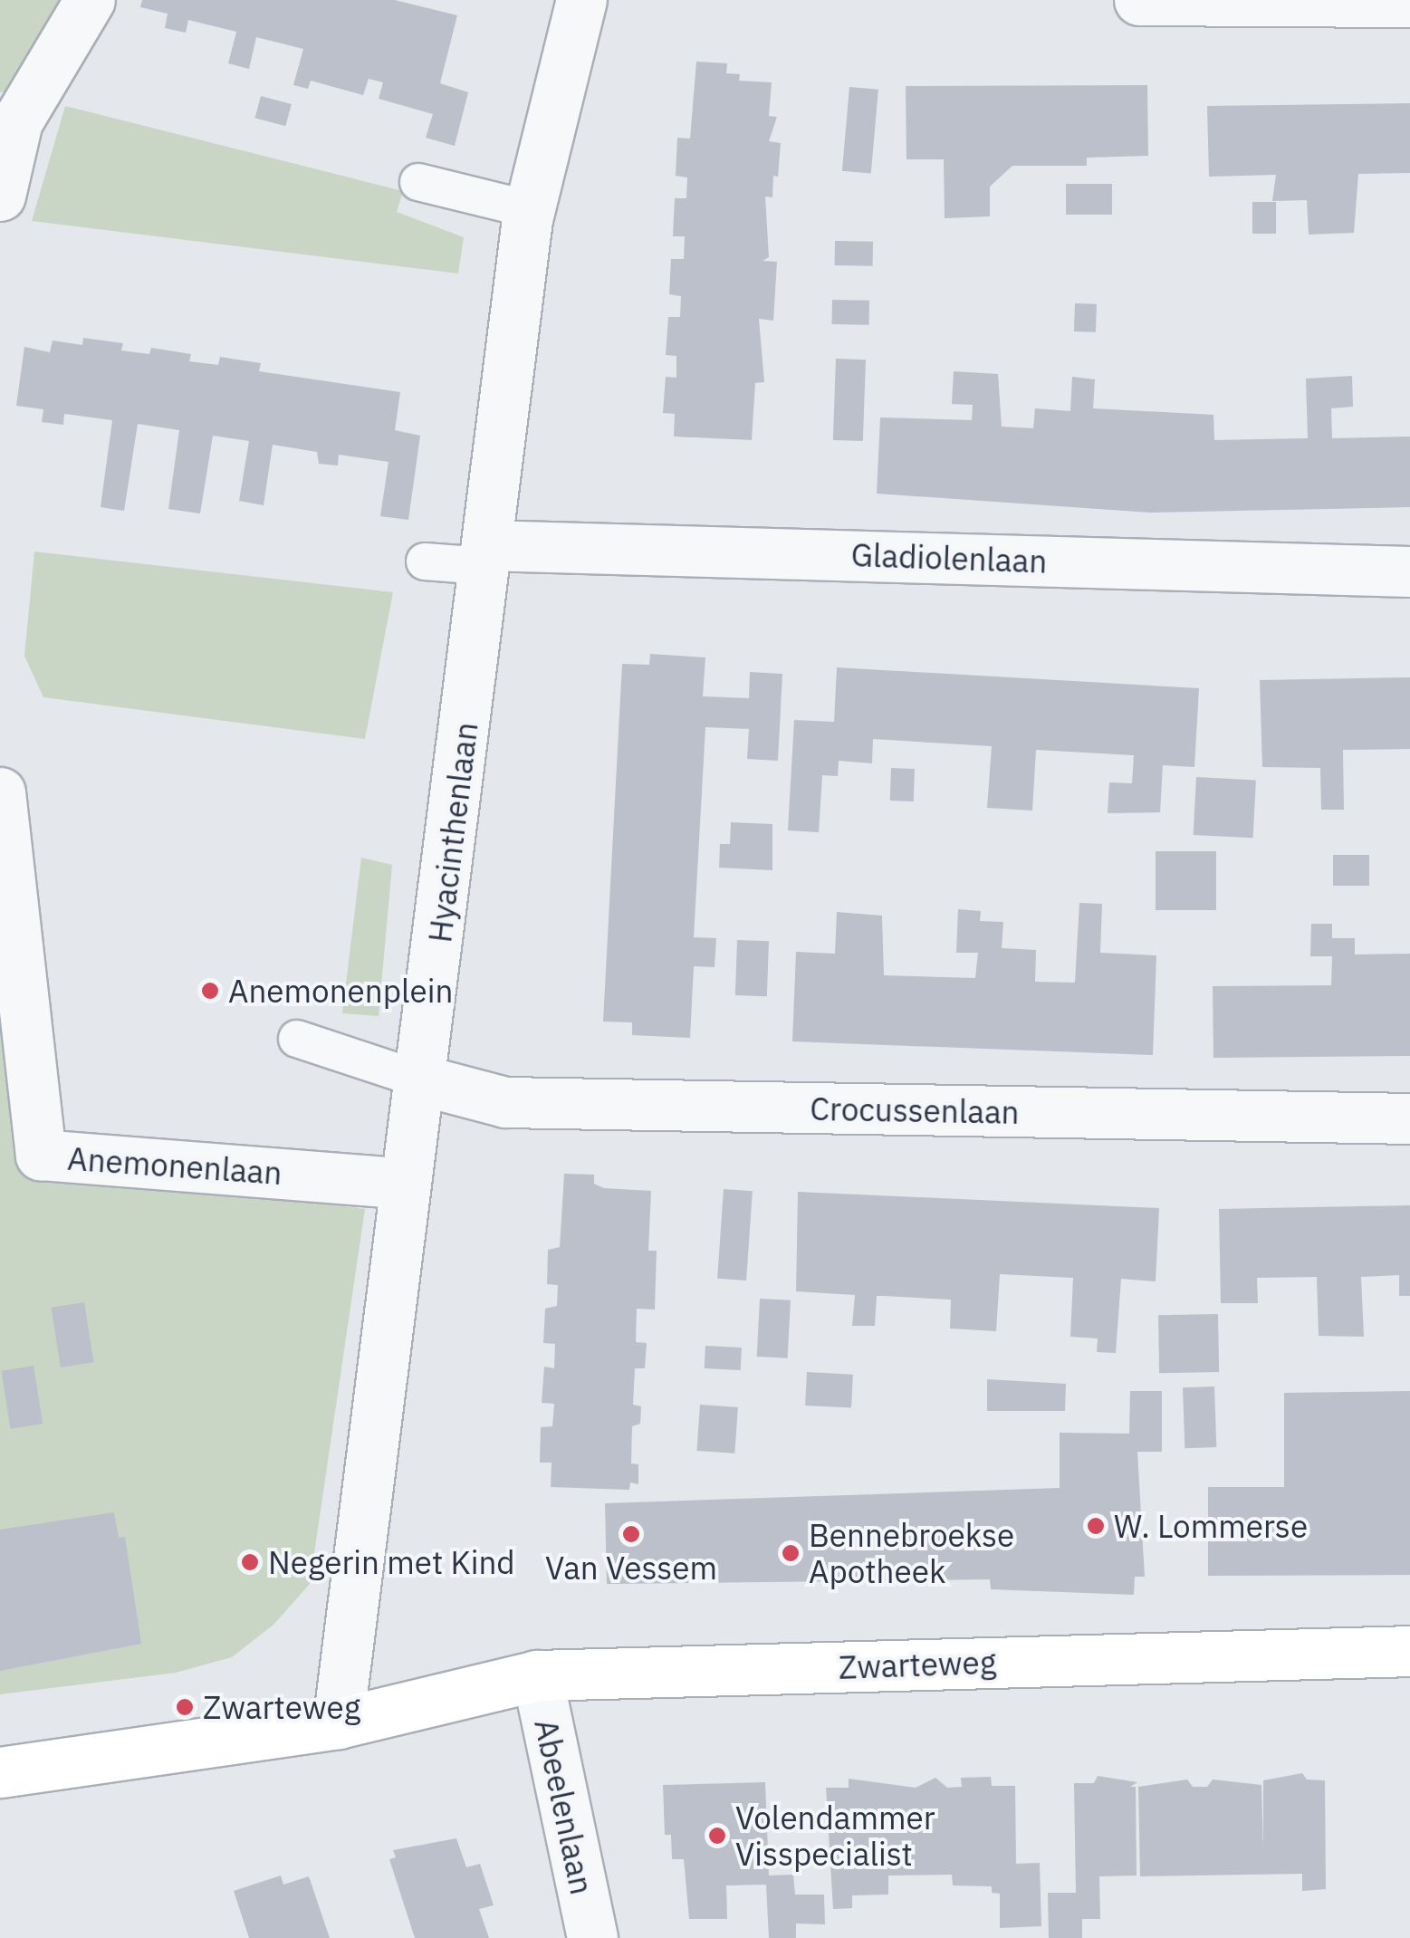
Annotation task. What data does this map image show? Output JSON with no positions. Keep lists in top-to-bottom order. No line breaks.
{"streets":{"main road":["Zwarteweg"],"street":["Gladiolenlaan","Hyacinthenlaan","Crocussenlaan","Anemonenlaan","Abeelenlaan"]},"crossings":[["Gladiolenlaan","Hyacinthenlaan"],["Hyacinthenlaan","Crocussenlaan"],["Hyacinthenlaan","Anemonenlaan"],["Hyacinthenlaan","Zwarteweg"],["Zwarteweg","Abeelenlaan"]],"places":["Anemonenplein","W. Lommerse","Van Vessem","Bennebroekse Apotheek","Negerin met Kind","Zwarteweg","Volendammer Visspecialist"]}
